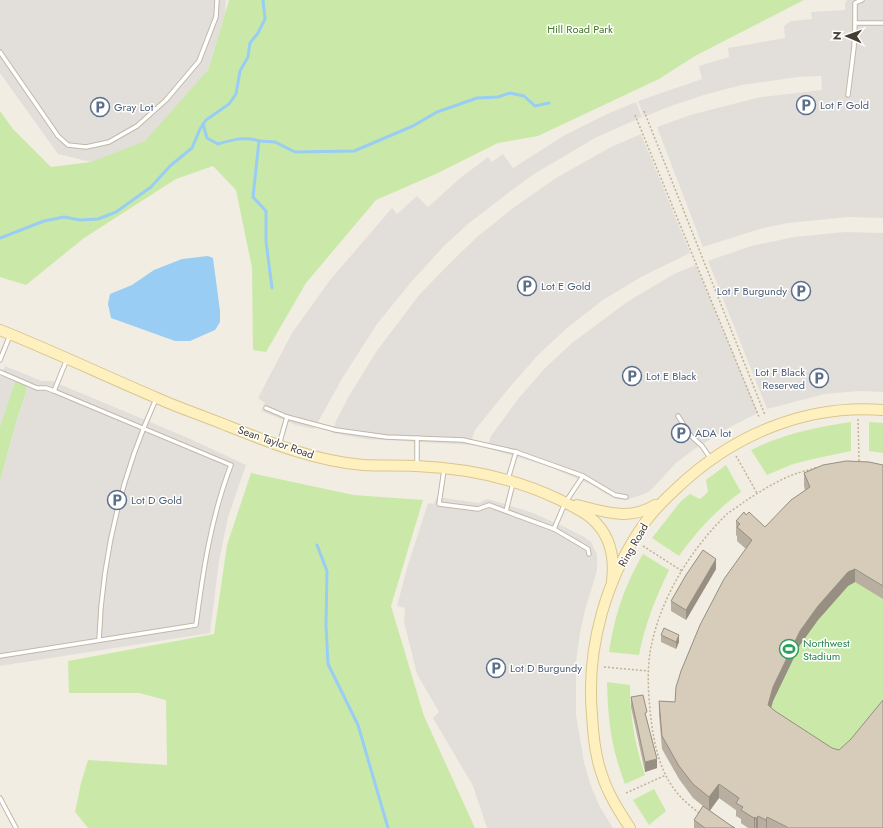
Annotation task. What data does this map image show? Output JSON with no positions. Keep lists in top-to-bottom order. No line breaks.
{"streets":{"main road":["Sean Taylor Road","Ring Road"]},"crossings":[["Sean Taylor Road","Ring Road"]],"parks":["Hill Road Park"],"places":{"parking":["Lot F Gold","Gray Lot","Lot E Gold","Lot F Burgundy","Lot E Black","Lot F Black Reserved","ADA lot","Lot D Gold","Lot D Burgundy"],"sports":["Northwest Stadium"]},"north":"left"}
